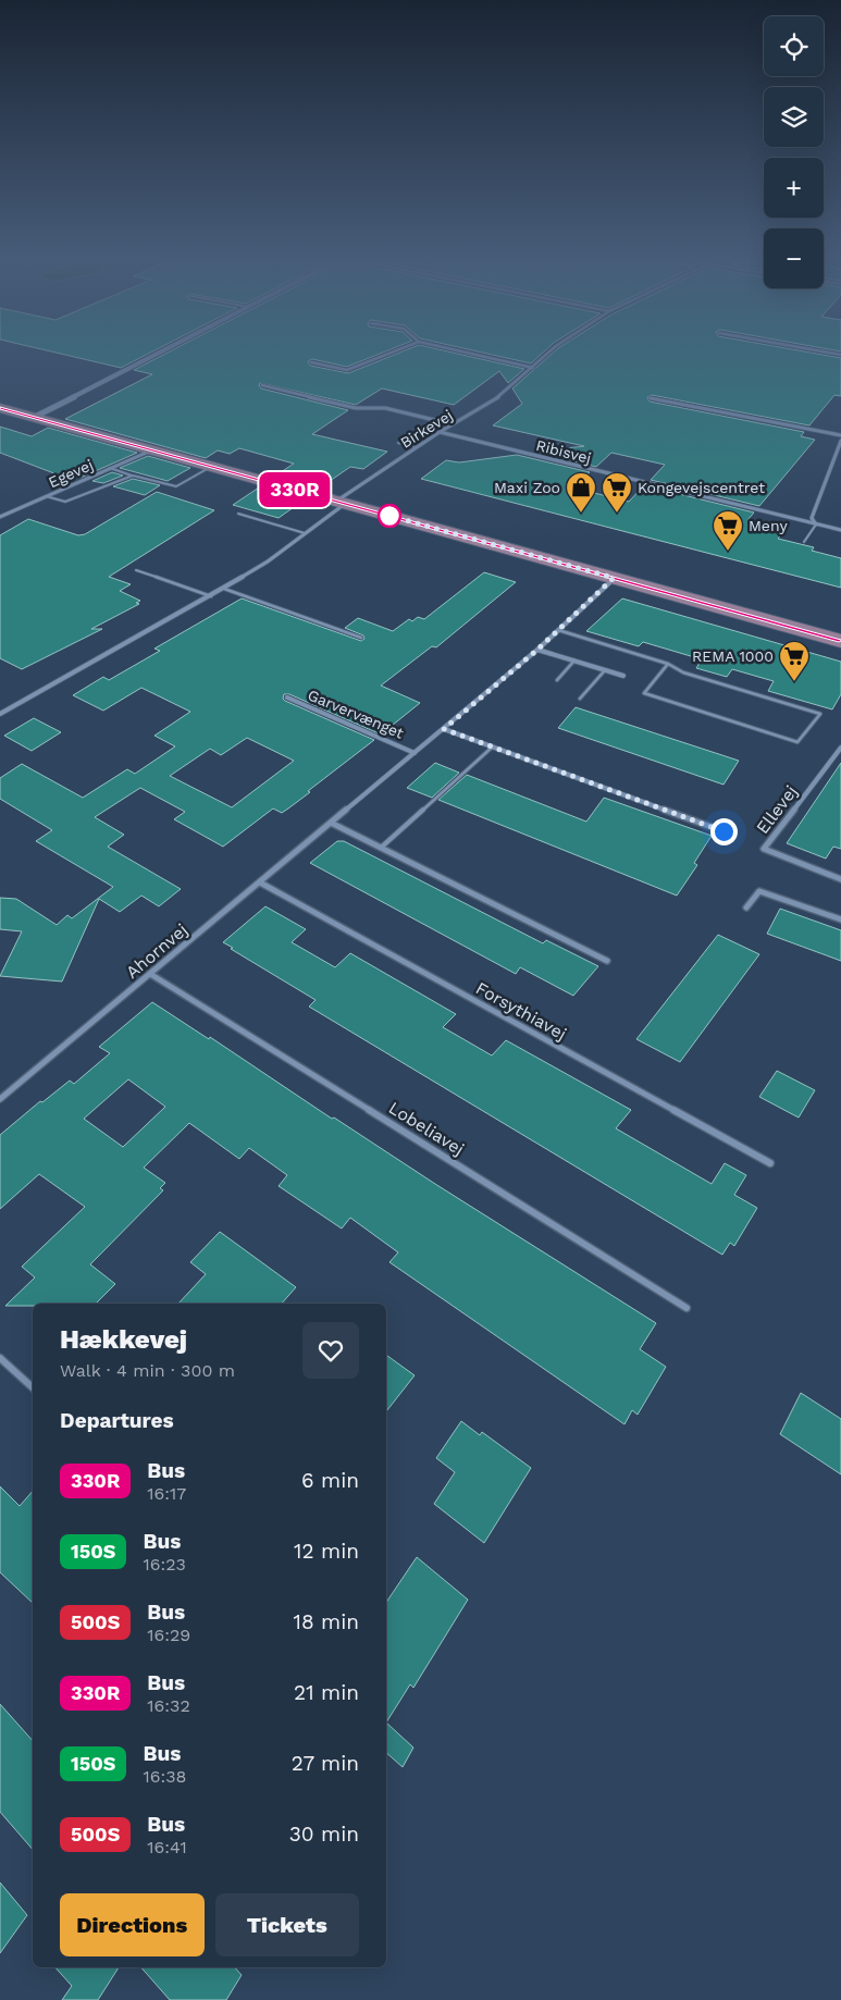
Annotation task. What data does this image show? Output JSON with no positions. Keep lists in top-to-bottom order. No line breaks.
{"streets":{"street":["Birkevej","Ribisvej","Egevej","Garvervænget","Ellevej","Ahornvej","Forsythiavej","Lobeliavej"]},"crossings":[["Birkevej","Ribisvej"],["Garvervænget","Ahornvej"],["Ahornvej","Forsythiavej"],["Ahornvej","Lobeliavej"]],"places":{"shop":["Maxi Zoo"],"supermarket":["Kongevejscentret","Meny","REMA 1000"]},"lines":["bus line 330R"],"page":{"on_map":"330R","map_buttons":["+","−"],"heading":[["Hækkevej","Walk · 4 min · 300 m"],"Departures"],"list":[{"mark":"330R","name":"Bus","note":"16:17","value":"6 min"},{"mark":"150S","name":"Bus","note":"16:23","value":"12 min"},{"mark":"500S","name":"Bus","note":"16:29","value":"18 min"},{"mark":"330R","name":"Bus","note":"16:32","value":"21 min"},{"mark":"150S","name":"Bus","note":"16:38","value":"27 min"},{"mark":"500S","name":"Bus","note":"16:41","value":"30 min"}],"buttons":["Directions","Tickets"]}}
